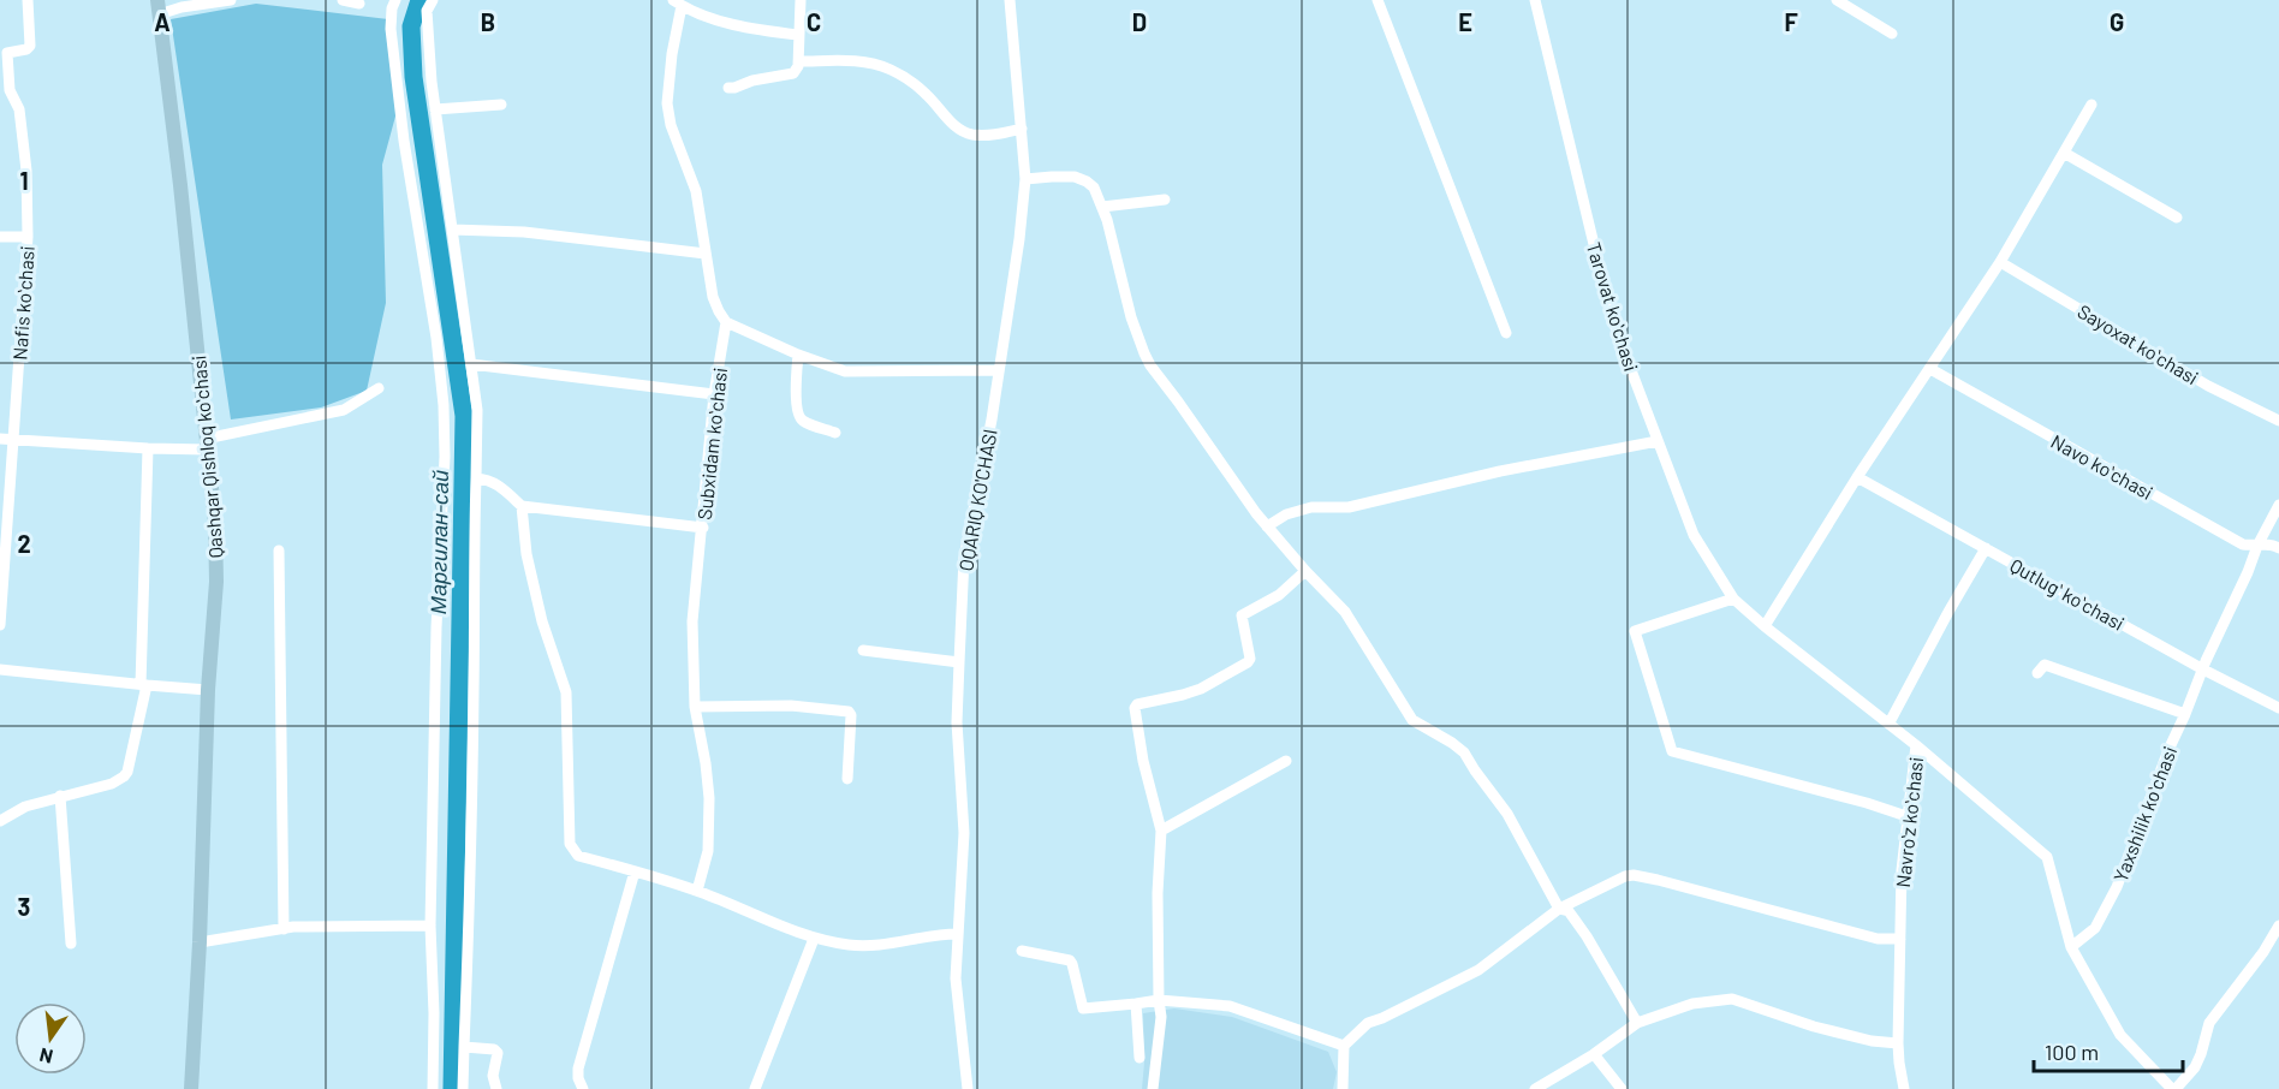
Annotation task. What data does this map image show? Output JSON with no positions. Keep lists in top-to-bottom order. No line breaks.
{"streets":{"main road":["Qashqar Qishloq koʻchasi"],"street":["Nafis koʻchasi","Tarovat koʻchasi","Sayoxat koʻchasi","Subxidam koʻchasi","Navo koʻchasi","OQARIQ KO'CHASI","Qutlugʻ koʻchasi","Yaxshilik koʻchasi","Navroʻz koʻchasi"]},"crossings":[["Tarovat koʻchasi","Navroʻz koʻchasi"],["Navo koʻchasi","Yaxshilik koʻchasi"],["Qutlugʻ koʻchasi","Yaxshilik koʻchasi"]],"water":["Маргилан-сай"],"scale_bar":"100 m","north":"bottom","grid":{"columns":["A","B","C","D","E","F","G"],"rows":["1","2","3"]}}
